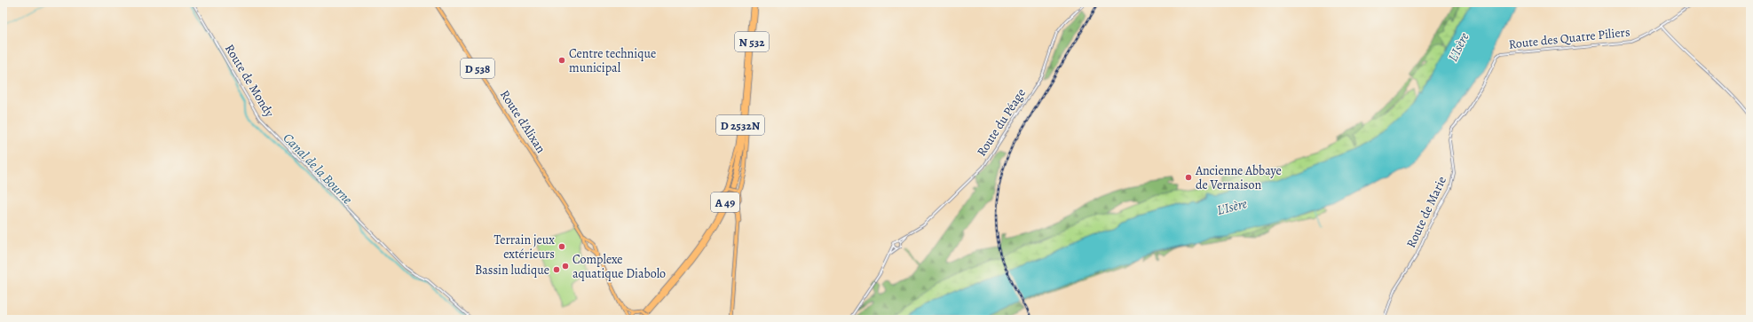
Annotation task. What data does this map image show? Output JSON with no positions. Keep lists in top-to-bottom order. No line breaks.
{"streets":{"highway":["N 532","D 2532N","A 49"],"main road":["D 538","Route d'Alixan"],"street":["Route des Quatre Piliers","Route de Mondy","Route du Péage","Route de Marie"]},"crossings":[["Route des Quatre Piliers","Route de Marie"],["N 532","D 2532N"],["N 532","A 49"],["D 2532N","A 49"]],"water":["L'Isère","Canal de la Bourne"],"places":["Centre technique municipal","Ancienne Abbaye de Vernaison","Terrain jeux extérieurs","Complexe aquatique Diabolo","Bassin ludique"]}
